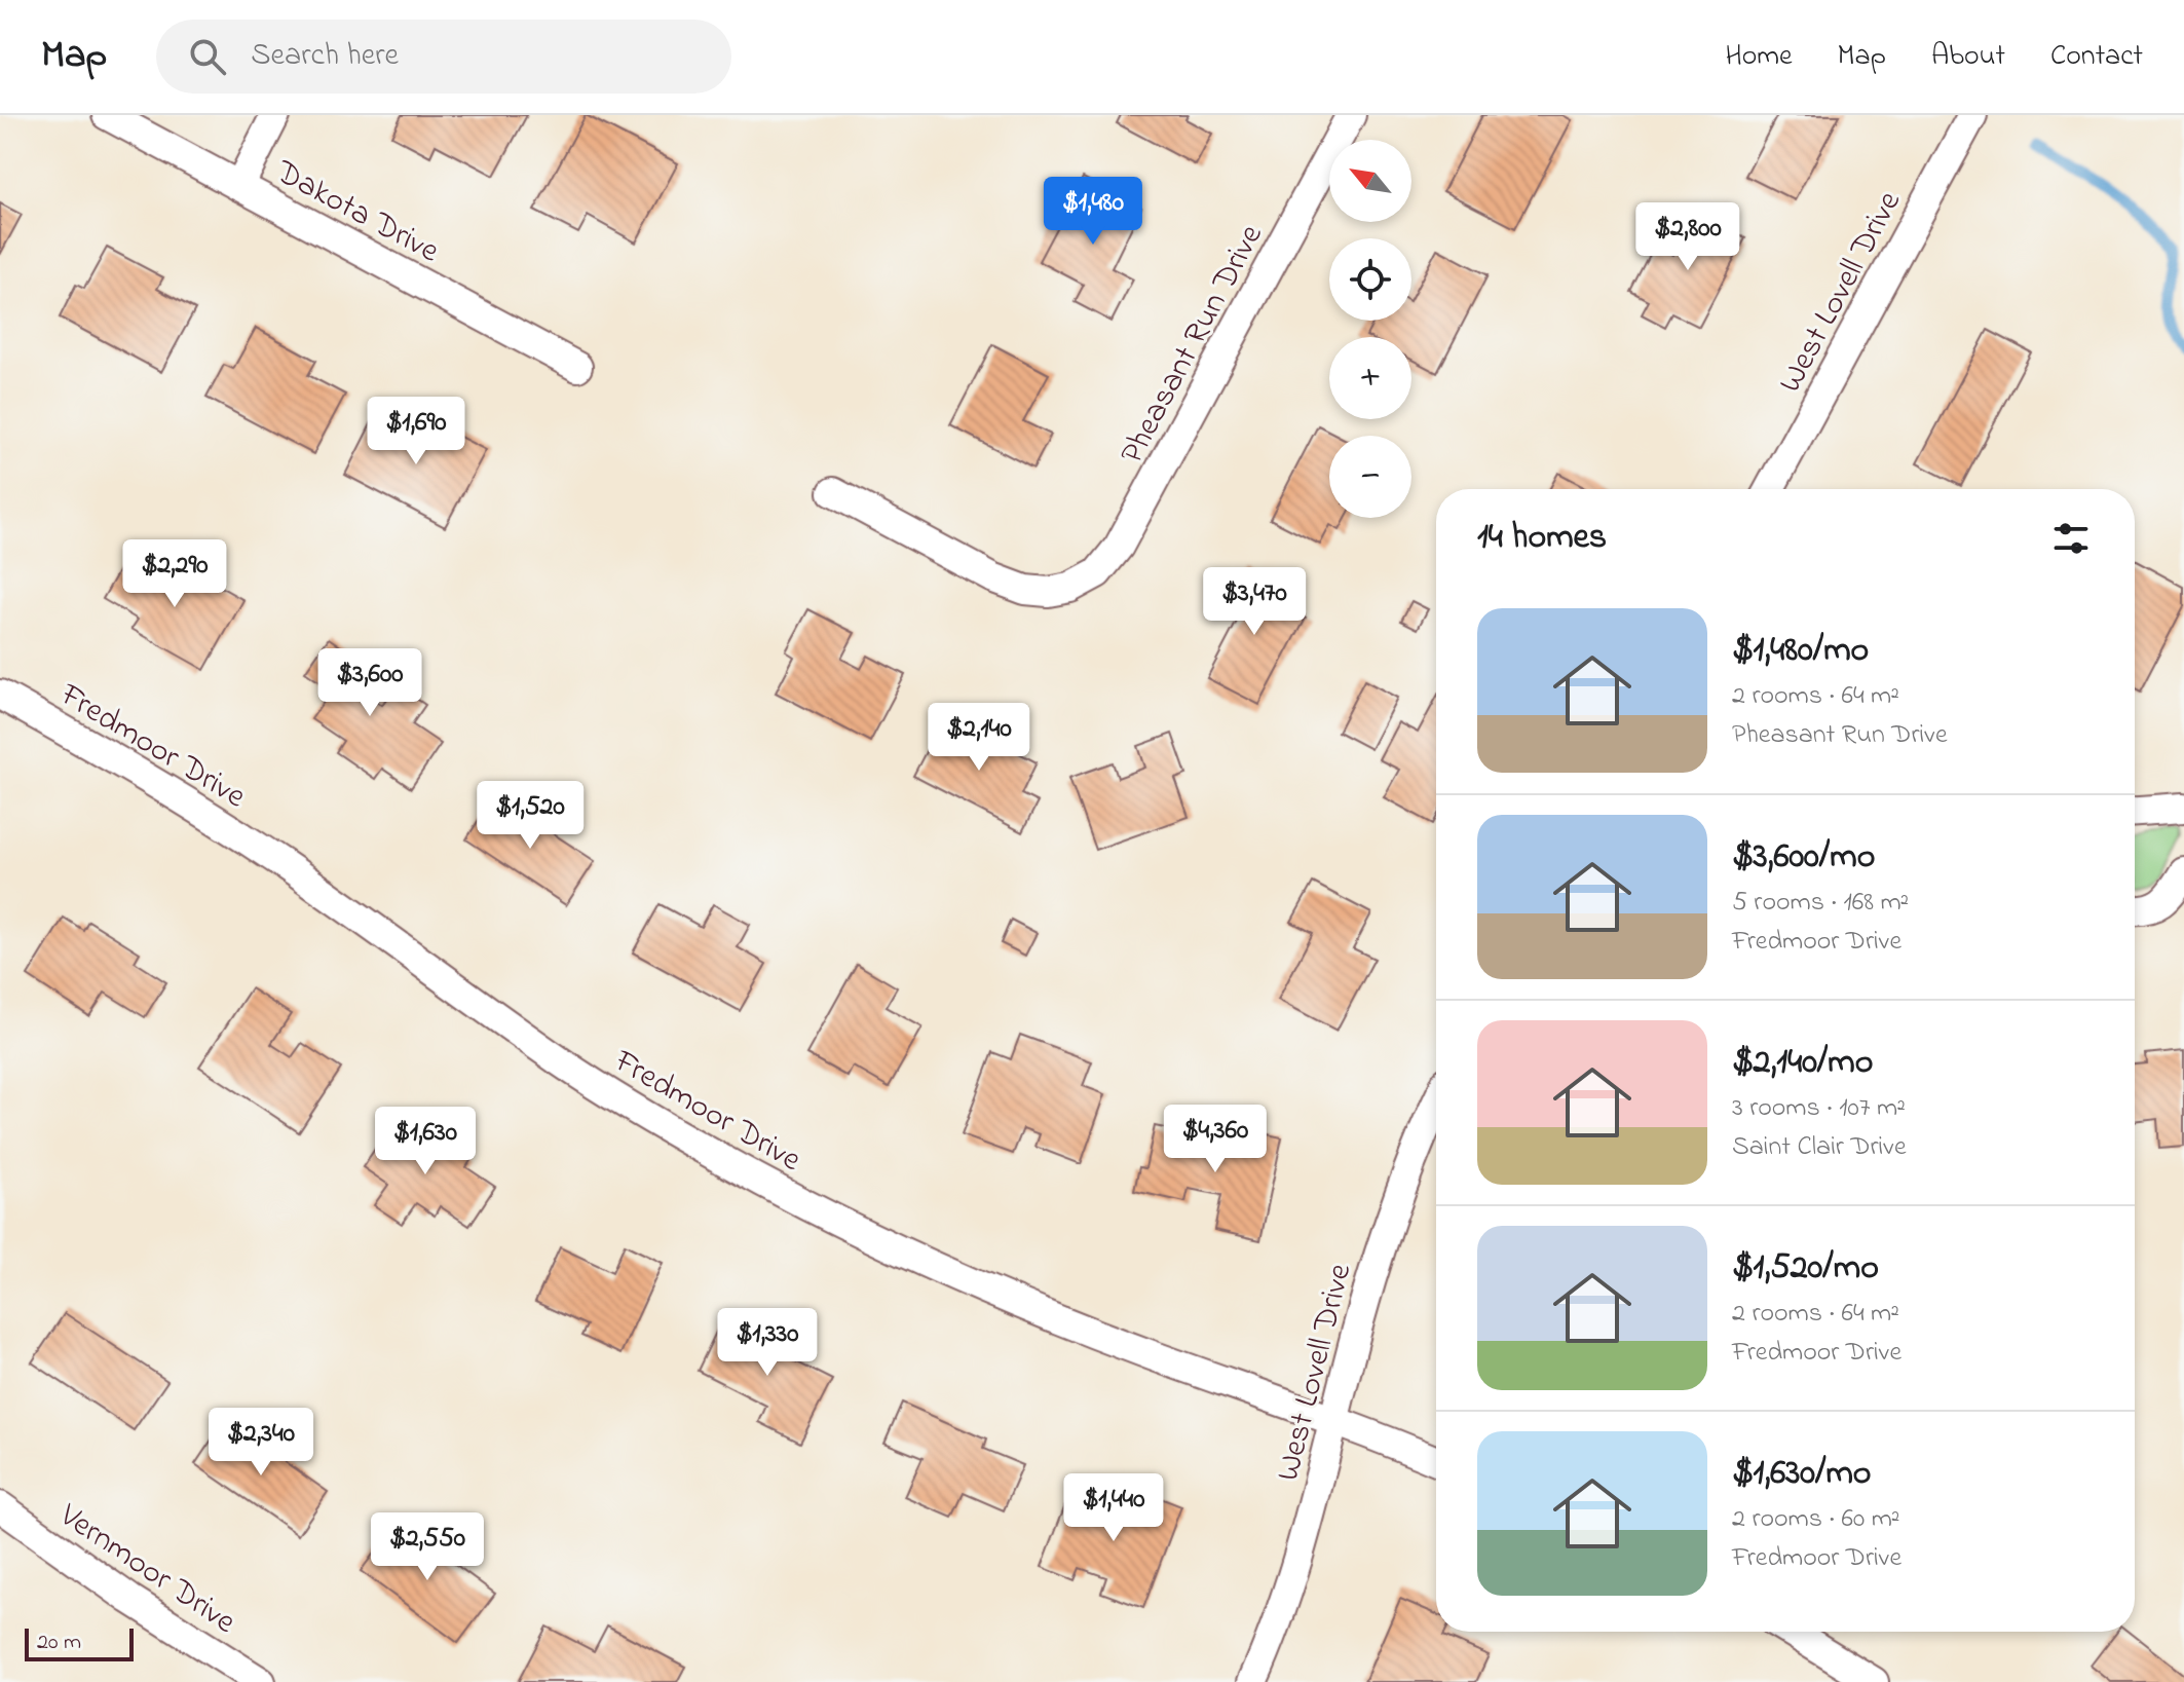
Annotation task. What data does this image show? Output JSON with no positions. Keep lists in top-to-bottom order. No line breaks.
{"streets":{"street":["Dakota Drive","West Lovell Drive","Pheasant Run Drive","Fredmoor Drive","Vernmoor Drive"]},"crossings":[["West Lovell Drive","Fredmoor Drive"]],"scale_bar":"20 m","north":"top left","page":{"header":"Map","search":"Search here","nav":["Home","Map","About","Contact"],"map_buttons":["+","−"],"price":["$1,480","$2,800","$1,690","$2,290","$3,470","$3,600","$2,140","$1,520","$4,360","$1,630","$1,330","$2,340","$1,440","$2,550"],"heading":"14 homes","list":[{"name":"$1,480/mo","note":"2 rooms · 64 m² · Pheasant Run Drive"},{"name":"$3,600/mo","note":"5 rooms · 168 m² · Fredmoor Drive"},{"name":"$2,140/mo","note":"3 rooms · 107 m² · Saint Clair Drive"},{"name":"$1,520/mo","note":"2 rooms · 64 m² · Fredmoor Drive"},{"name":"$1,630/mo","note":"2 rooms · 60 m² · Fredmoor Drive"}],"scale":"20 m"}}
